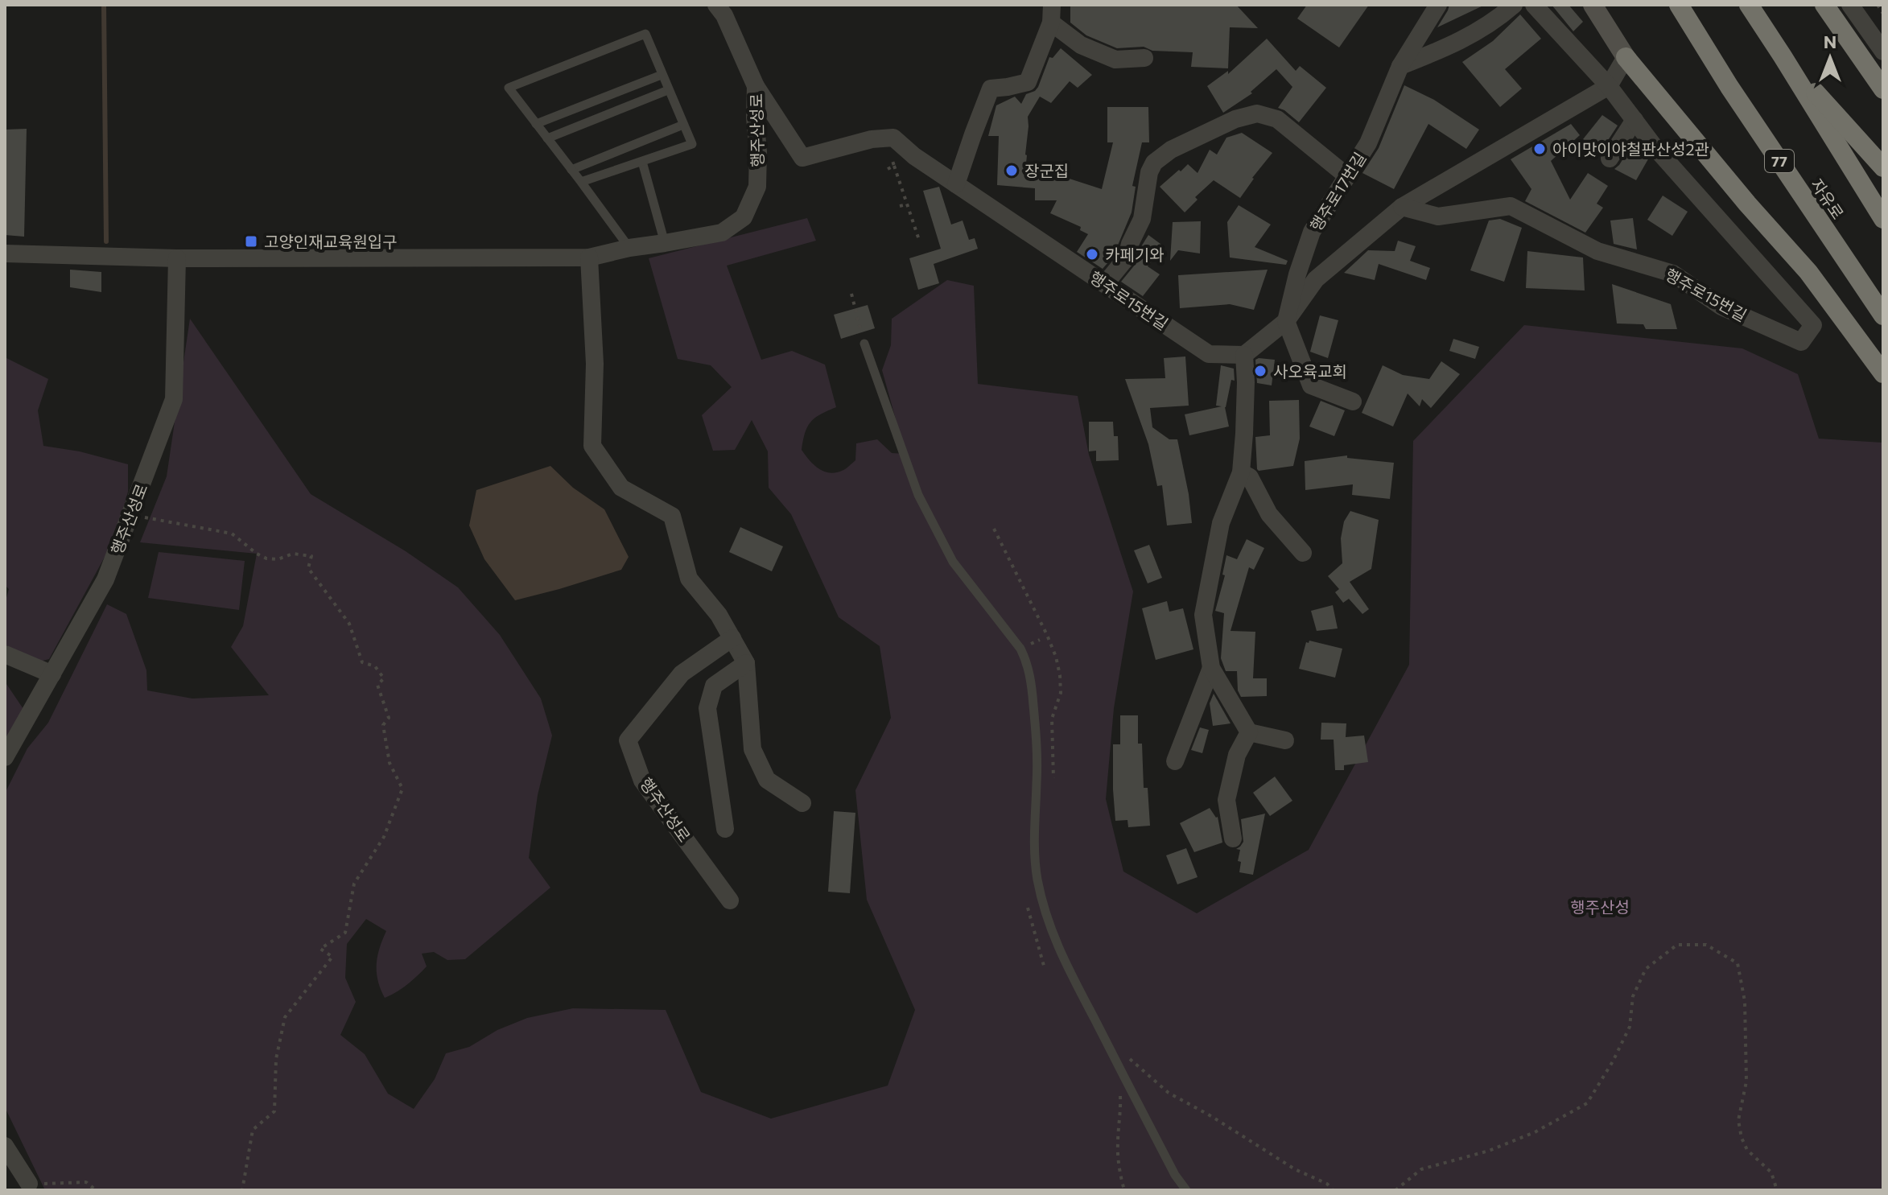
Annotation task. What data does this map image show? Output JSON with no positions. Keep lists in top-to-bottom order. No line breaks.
{"streets":{"highway":["77","자유로"],"street":["행주산성로","행주로17번길","행주로15번길"]},"crossings":[["행주산성로","행주로15번길"]],"parks":["행주산성"],"places":{"other":["아이맛이야철판산성2관","장군집","카페기와","사오육교회"],"transit":["고양인재교육원입구"]},"north":"top"}
